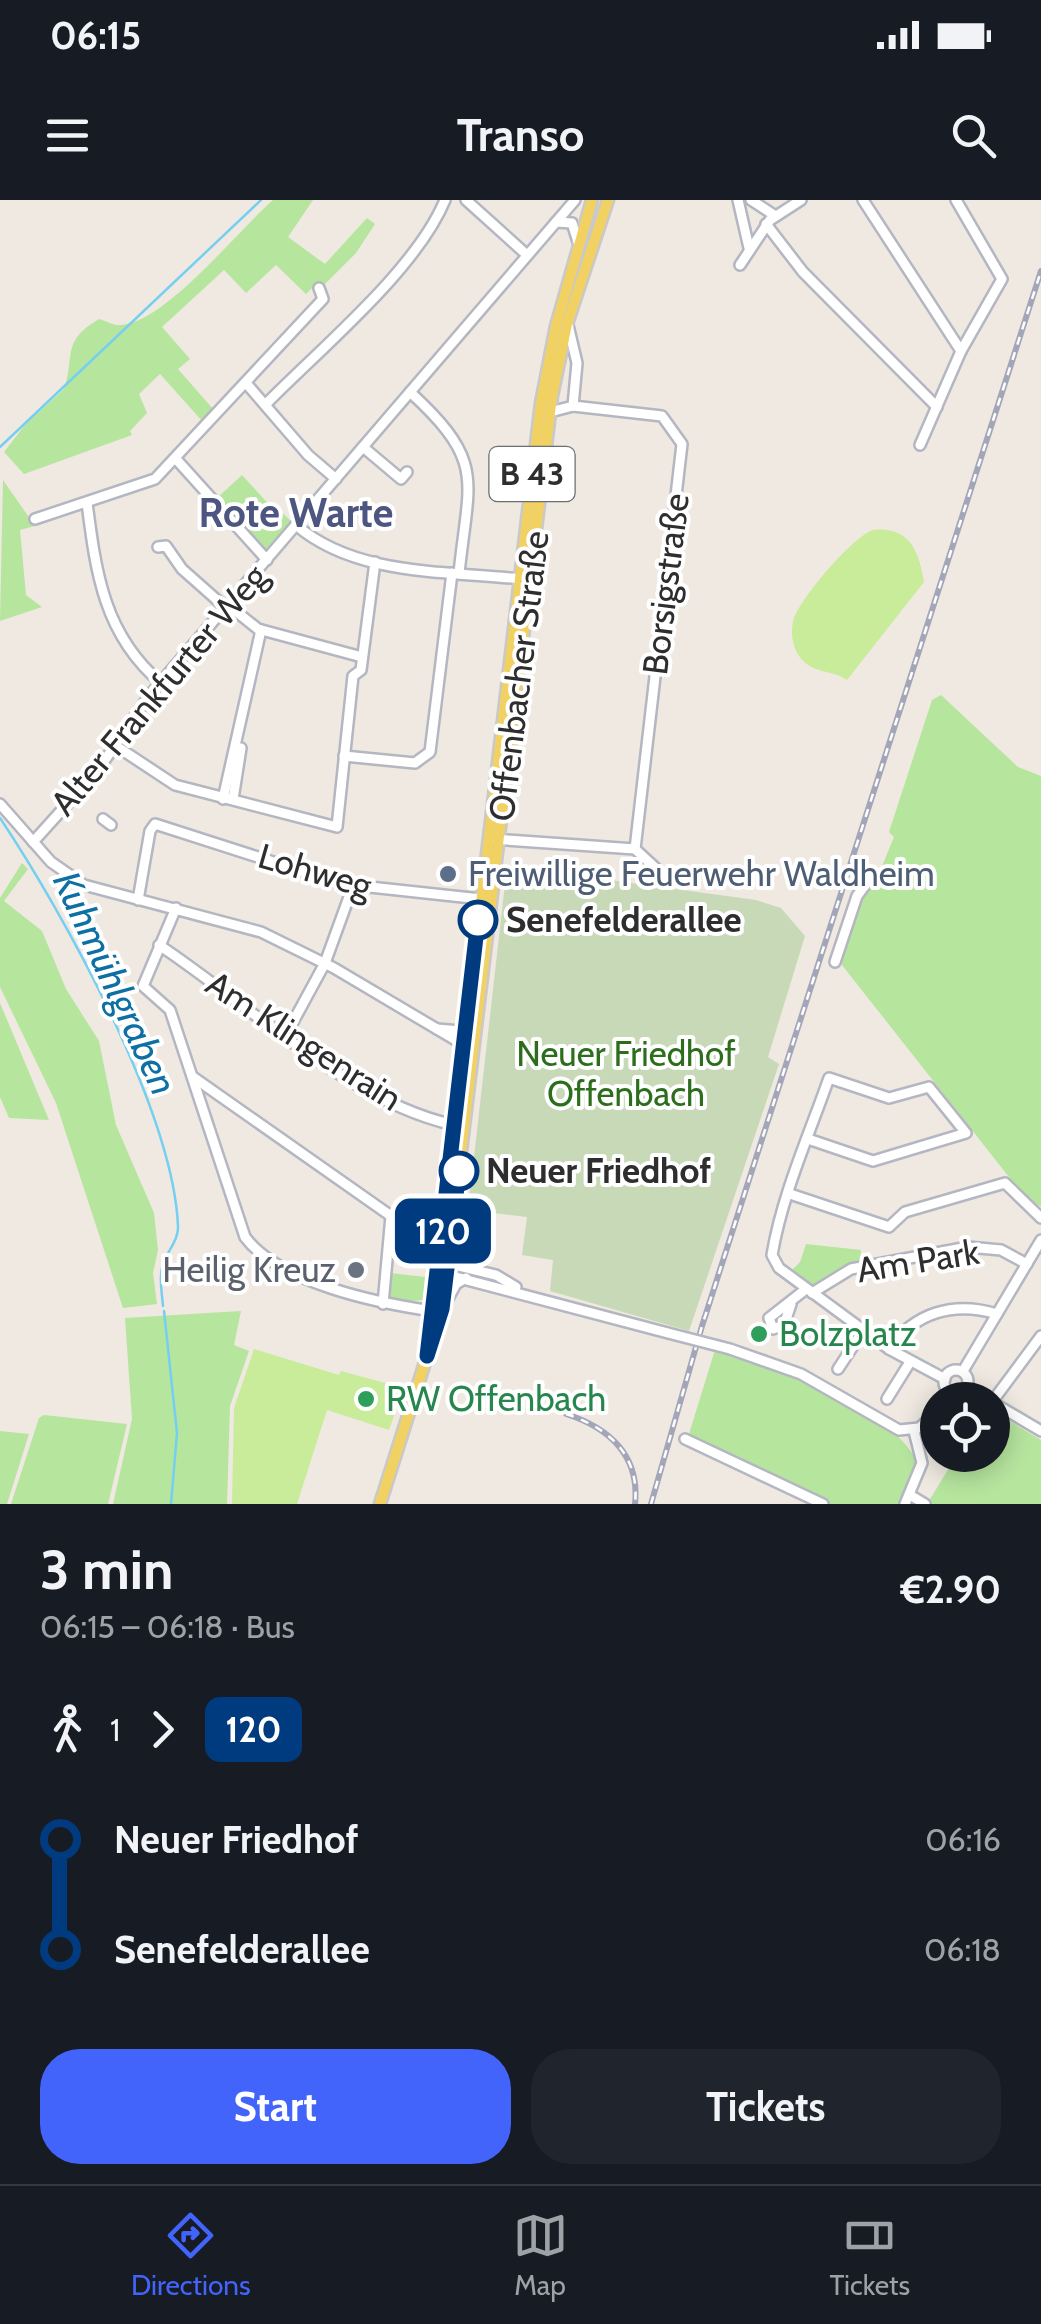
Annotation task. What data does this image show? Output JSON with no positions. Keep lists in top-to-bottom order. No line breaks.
{"streets":{"main road":["B 43","Offenbacher Straße"],"street":["Borsigstraße","Alter Frankfurter Weg","Lohweg","Am Klingenrain","Am Park"]},"crossings":[["B 43","Offenbacher Straße"],["B 43","Lohweg"],["B 43","Am Klingenrain"],["Borsigstraße","Offenbacher Straße"]],"districts":["Rote Warte"],"water":["Kuhmühlgraben"],"parks":["Neuer Friedhof Offenbach"],"places":["Freiwillige Feuerwehr Waldheim","Senefelderallee","Neuer Friedhof","Heilig Kreuz","Bolzplatz","RW Offenbach"],"lines":["bus line 120"],"page":{"status":"06:15","header":"Transo","on_map":"120","heading":["3 min","06:15 – 06:18 · Bus","€2.90"],"legs":["1","120"],"list":[{"name":"Neuer Friedhof","value":"06:16"},{"name":"Senefelderallee","value":"06:18"}],"buttons":["Start","Tickets"],"tabs":["Directions","Map","Tickets"]}}
